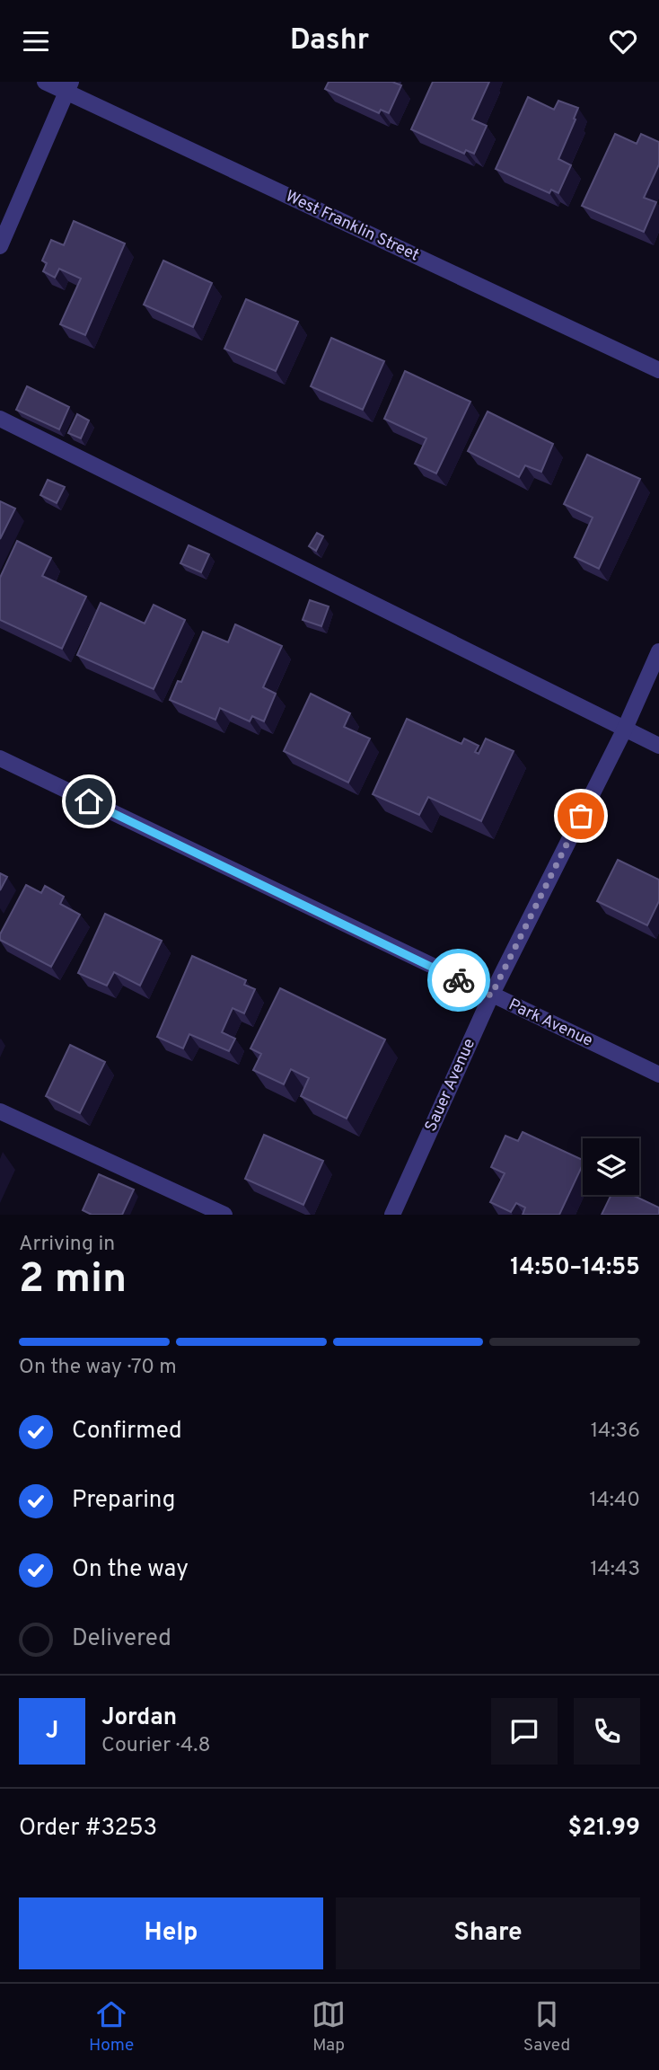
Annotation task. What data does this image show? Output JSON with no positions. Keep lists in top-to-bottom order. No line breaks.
{"streets":{"street":["West Franklin Street","Park Avenue","Sauer Avenue"]},"crossings":[["Park Avenue","Sauer Avenue"]],"page":{"header":"Dashr","heading":["2 min","Arriving in","14:50–14:55"],"panel":["Jordan","Courier · 4.8","Order #3253","$21.99"],"bar":"On the way · 70 m","list":[["Confirmed","14:36"],["Preparing","14:40"],["On the way","14:43"],"Delivered"],"round":"J","buttons":["Help","Share"],"tabs":["Home","Map","Saved"]}}
